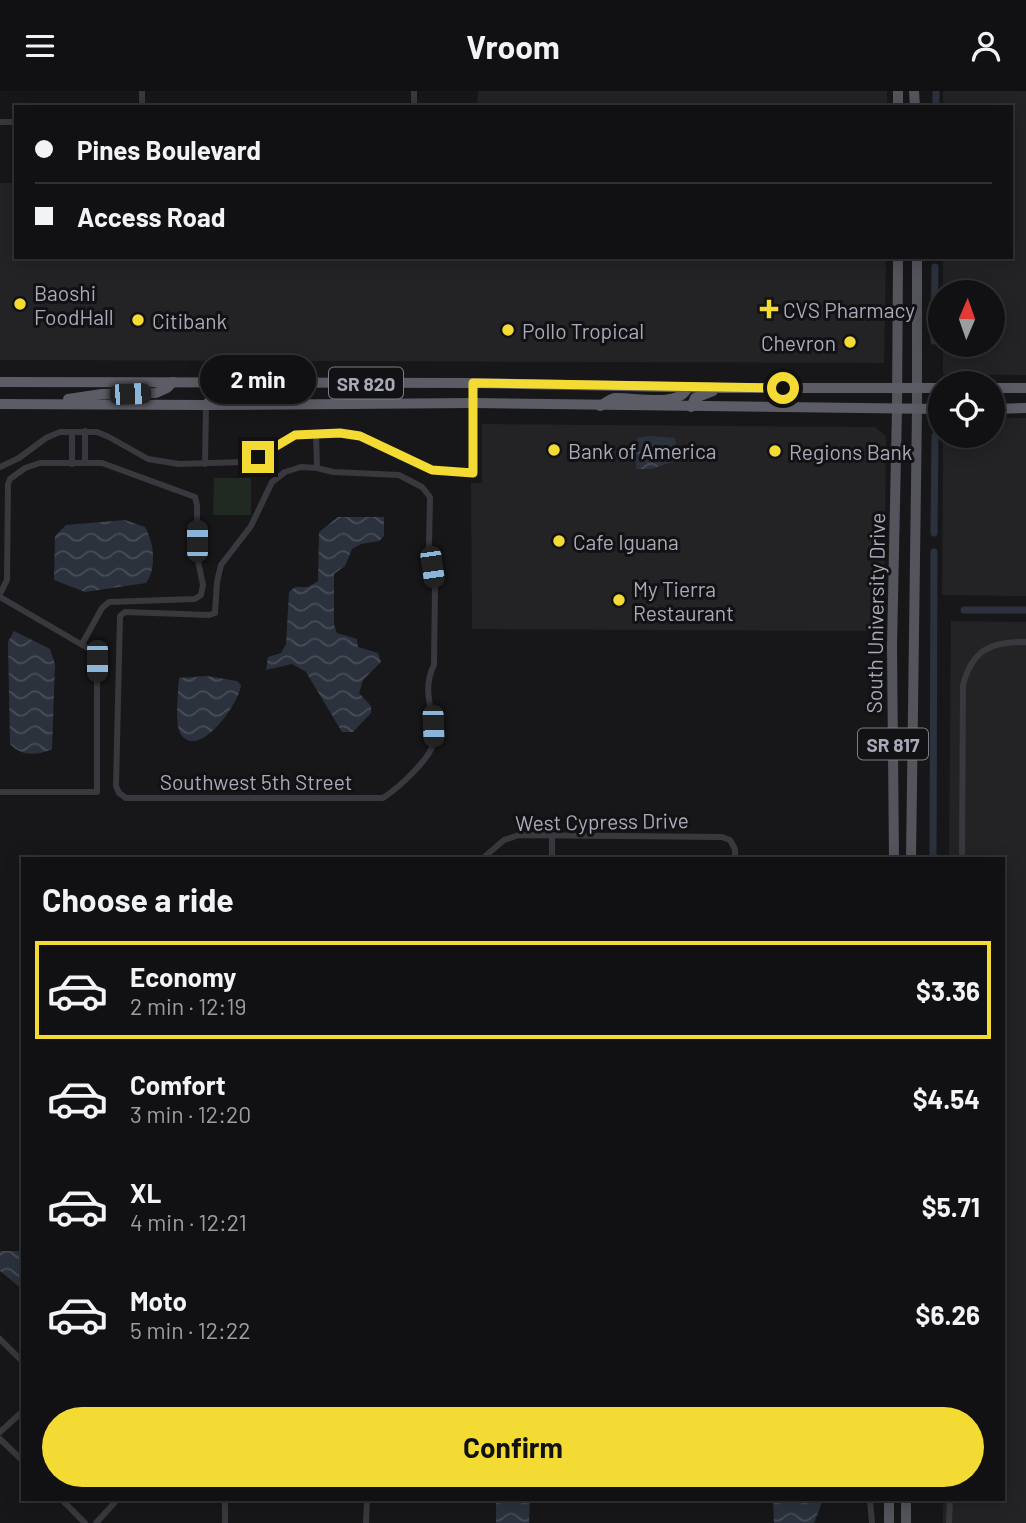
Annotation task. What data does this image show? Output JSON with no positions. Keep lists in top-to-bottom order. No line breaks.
{"streets":{"highway":["SR 820"],"main road":["South University Drive","SR 817"],"street":["Southwest 5th Street","West Cypress Drive"]},"crossings":[["SR 820","South University Drive"],["SR 820","SR 817"],["South University Drive","SR 817"]],"places":{"other":["Baoshi FoodHall","Citibank","Pollo Tropical","Chevron","Bank of America","Regions Bank","Cafe Iguana","My Tierra Restaurant"],"health":["CVS Pharmacy"]},"north":"top","page":{"header":"Vroom","banner":["Pines Boulevard","Access Road"],"bubble":"2 min","heading":"Choose a ride","list":[{"name":"Economy","note":"2 min · 12:19","value":"$3.36"},{"name":"Comfort","note":"3 min · 12:20","value":"$4.54"},{"name":"XL","note":"4 min · 12:21","value":"$5.71"},{"name":"Moto","note":"5 min · 12:22","value":"$6.26"}],"buttons":"Confirm"}}
